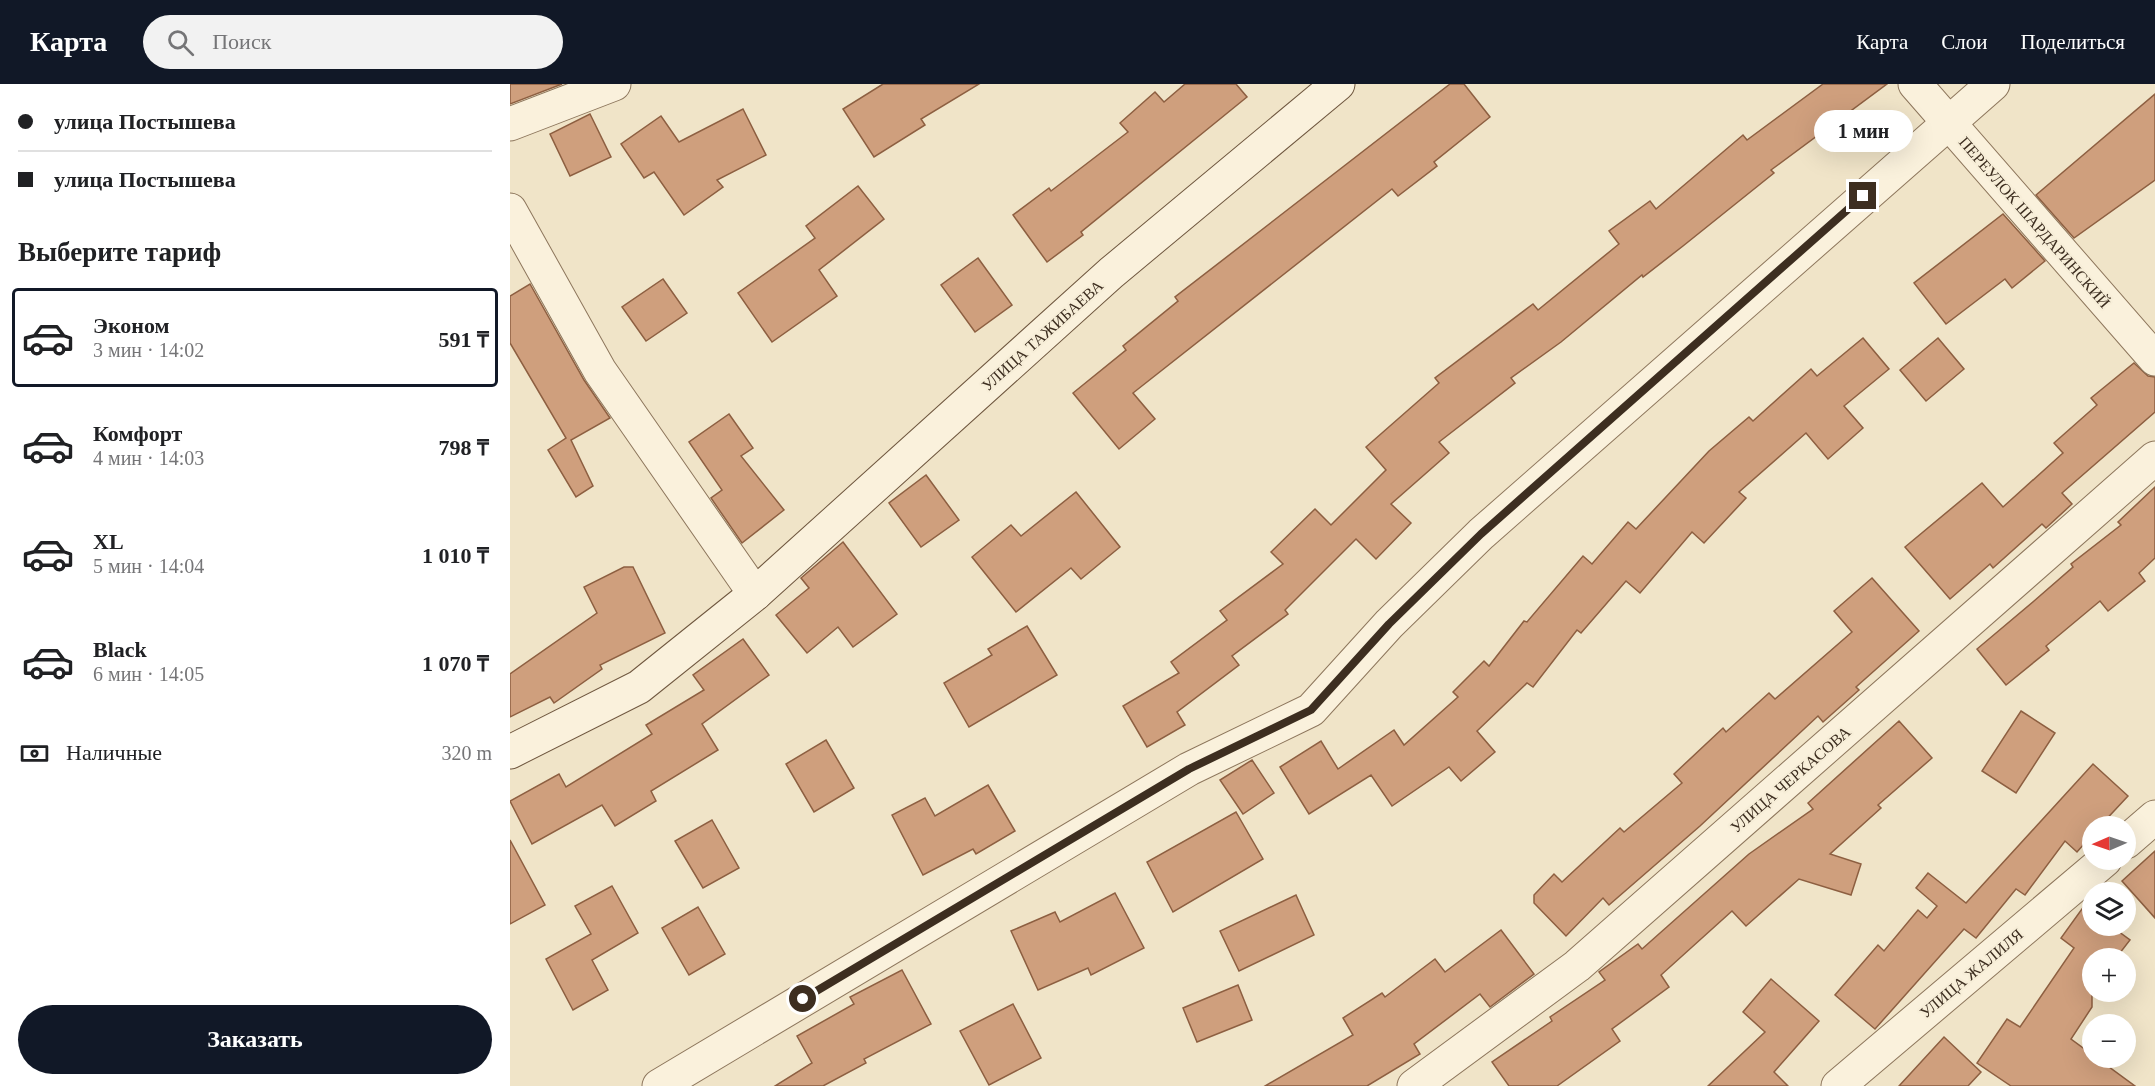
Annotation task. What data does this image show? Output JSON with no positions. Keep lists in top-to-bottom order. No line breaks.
{"streets":{"street":["ПЕРЕУЛОК ШАРДАРИНСКИЙ","УЛИЦА ТАЖИБАЕВА","УЛИЦА ЧЕРКАСОВА","УЛИЦА ЖАЛИЛЯ"]},"north":"left","page":{"header":"Карта","search":"Поиск","nav":["Карта","Слои","Поделиться"],"banner":["улица Постышева","улица Постышева"],"bubble":"1 мин","heading":"Выберите тариф","list":[{"name":"Эконом","note":"3 мин · 14:02","value":"591 ₸"},{"name":"Комфорт","note":"4 мин · 14:03","value":"798 ₸"},{"name":"XL","note":"5 мин · 14:04","value":"1 010 ₸"},{"name":"Black","note":"6 мин · 14:05","value":"1 070 ₸"}],"pay":["Наличные","320 m"],"map_buttons":["+","−"],"buttons":"Заказать"}}
